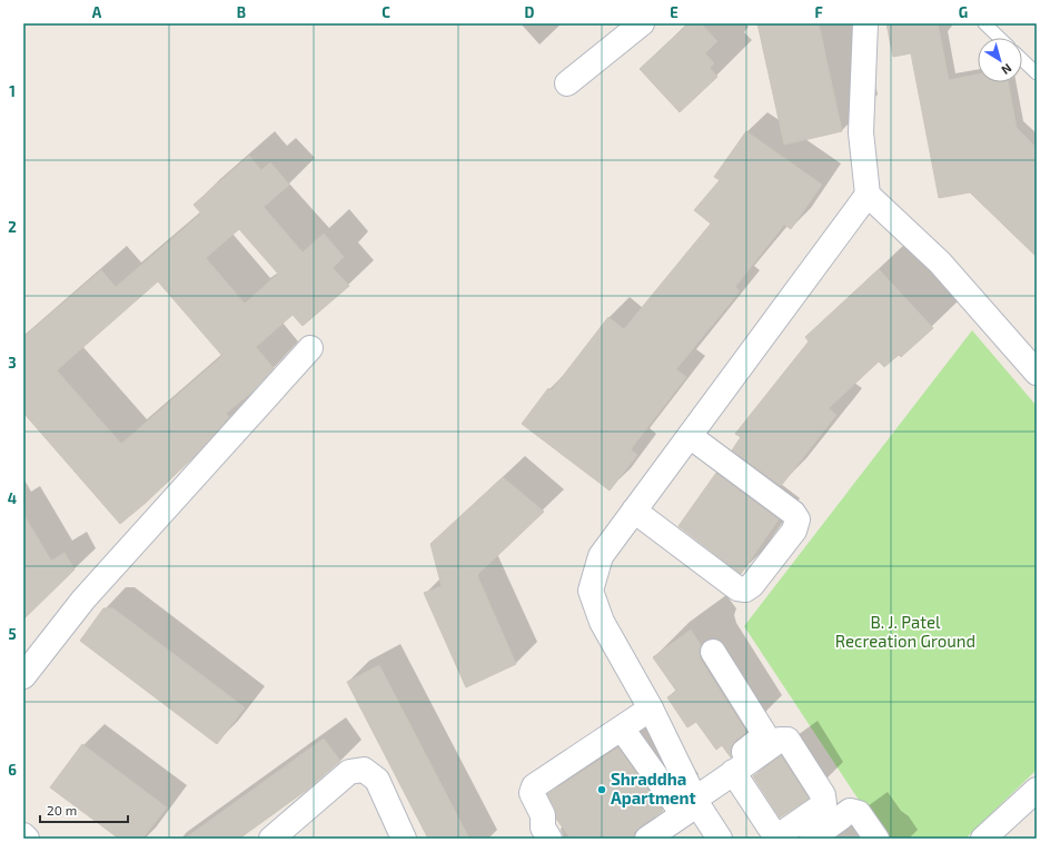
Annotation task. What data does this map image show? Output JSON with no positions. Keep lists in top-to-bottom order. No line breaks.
{"parks":["B. J. Patel Recreation Ground"],"places":["Shraddha Apartment"],"scale_bar":"20 m","north":"bottom right","grid":{"columns":["A","B","C","D","E","F","G"],"rows":["1","2","3","4","5","6"]}}
